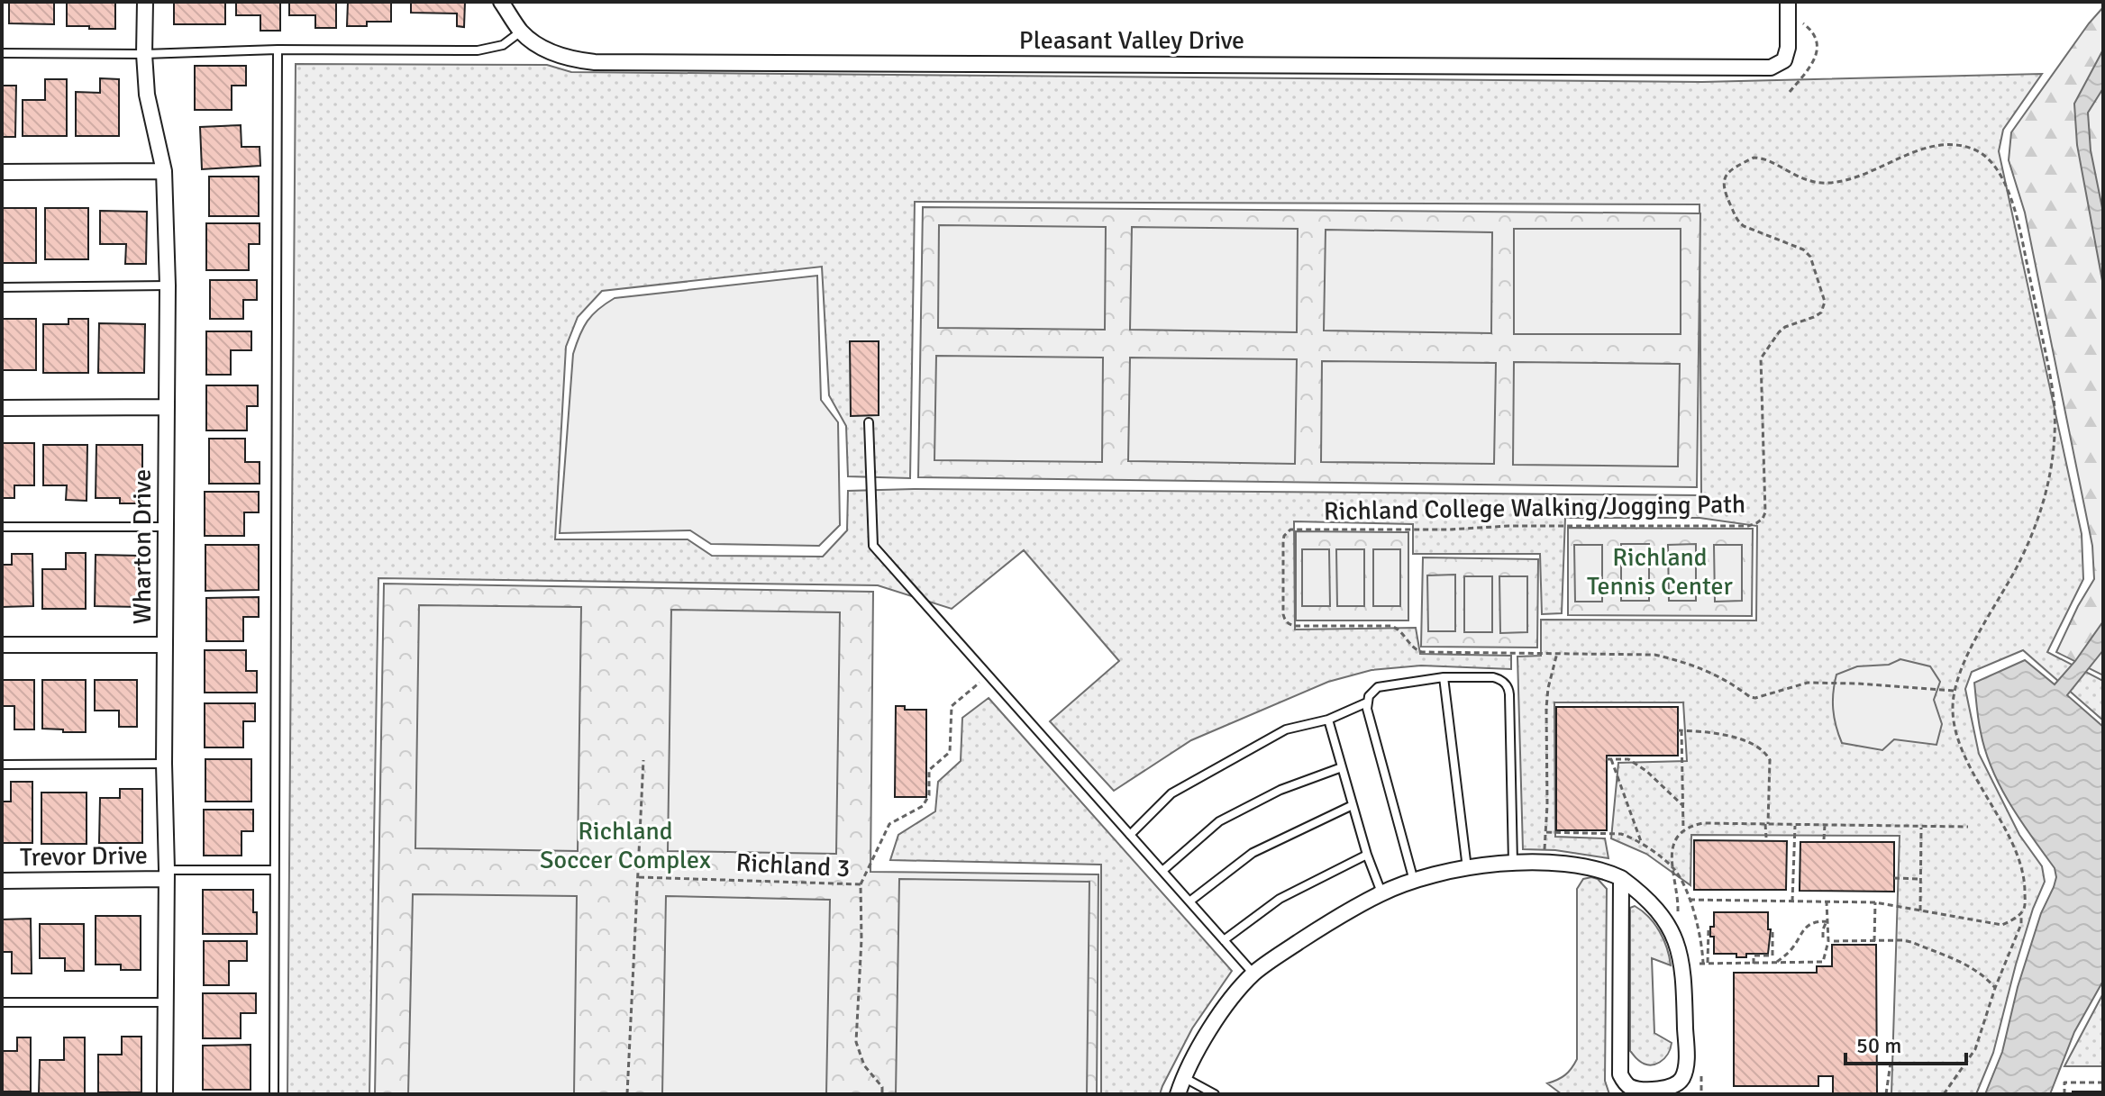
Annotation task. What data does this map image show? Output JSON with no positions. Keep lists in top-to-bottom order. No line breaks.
{"streets":{"street":["Pleasant Valley Drive","Wharton Drive","Trevor Drive"],"path":["Richland College Walking/Jogging Path","Richland 3"]},"crossings":[["Wharton Drive","Trevor Drive"]],"parks":["Richland Tennis Center","Richland Soccer Complex"],"scale_bar":"50 m"}
